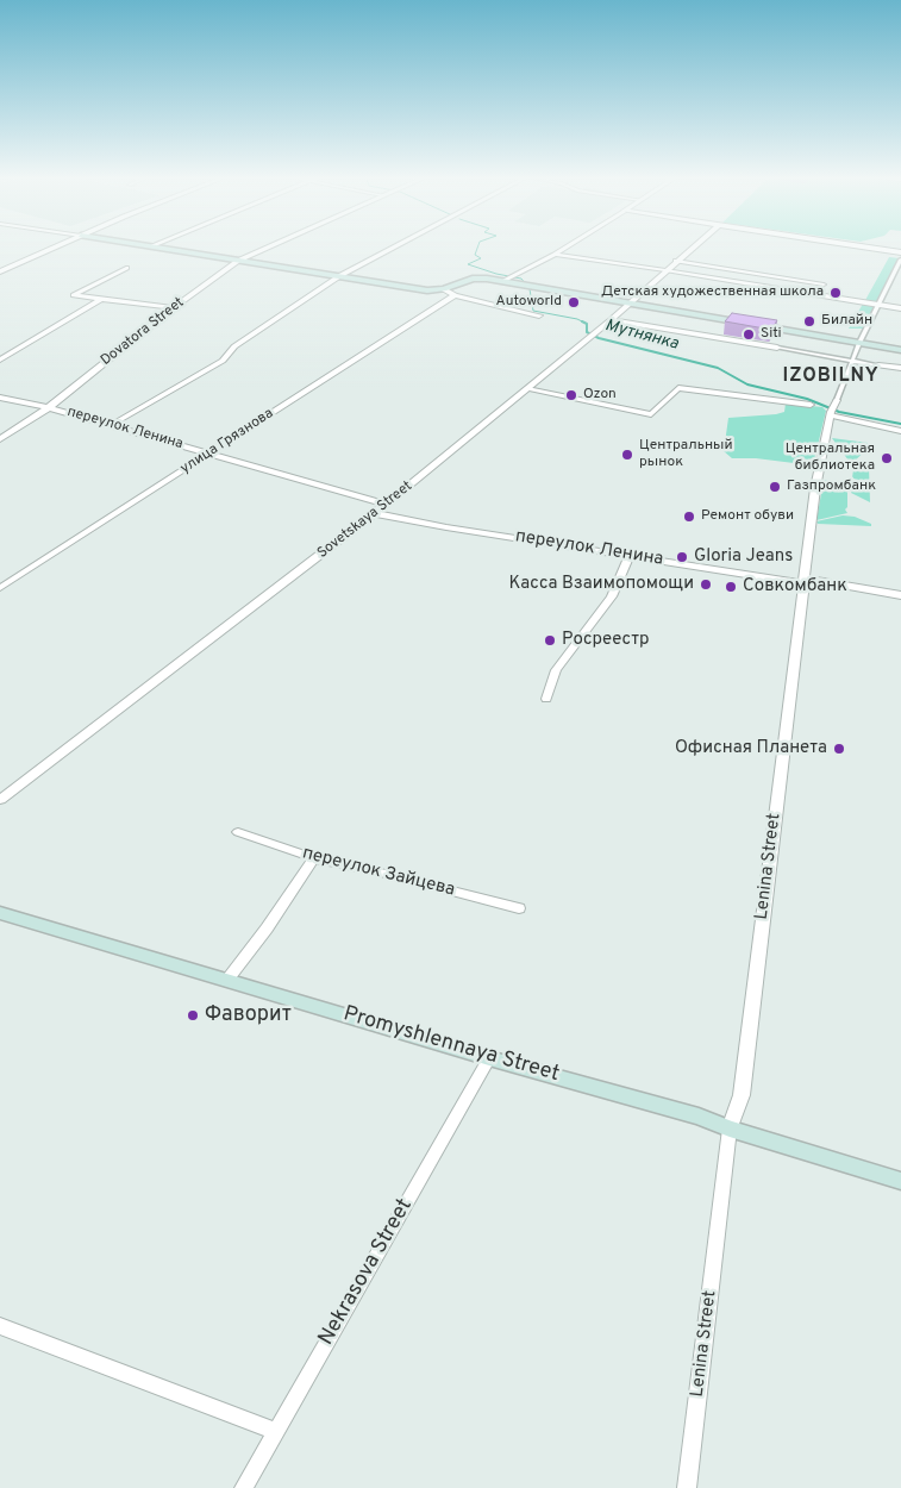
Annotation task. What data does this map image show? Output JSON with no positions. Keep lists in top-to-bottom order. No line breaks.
{"streets":{"main road":["Promyshlennaya Street"],"street":["Dovatora Street","переулок Ленина","улица Грязнова","Sovetskaya Street","Lenina Street","переулок Зайцева","Nekrasova Street"]},"crossings":[["Dovatora Street","переулок Ленина"],["переулок Ленина","улица Грязнова"],["переулок Ленина","Sovetskaya Street"],["переулок Ленина","Lenina Street"],["Lenina Street","Promyshlennaya Street"],["Promyshlennaya Street","Nekrasova Street"]],"districts":["IZOBILNY"],"water":["Мутнянка"],"places":["Детская художественная школа","Autoworld","Билайн","Siti","Ozon","Центральный рынок","Центральная библиотека","Газпромбанк","Ремонт обуви","Gloria Jeans","Касса Взаимопомощи","Совкомбанк","Росреестр","Офисная Планета","Фаворит"]}
